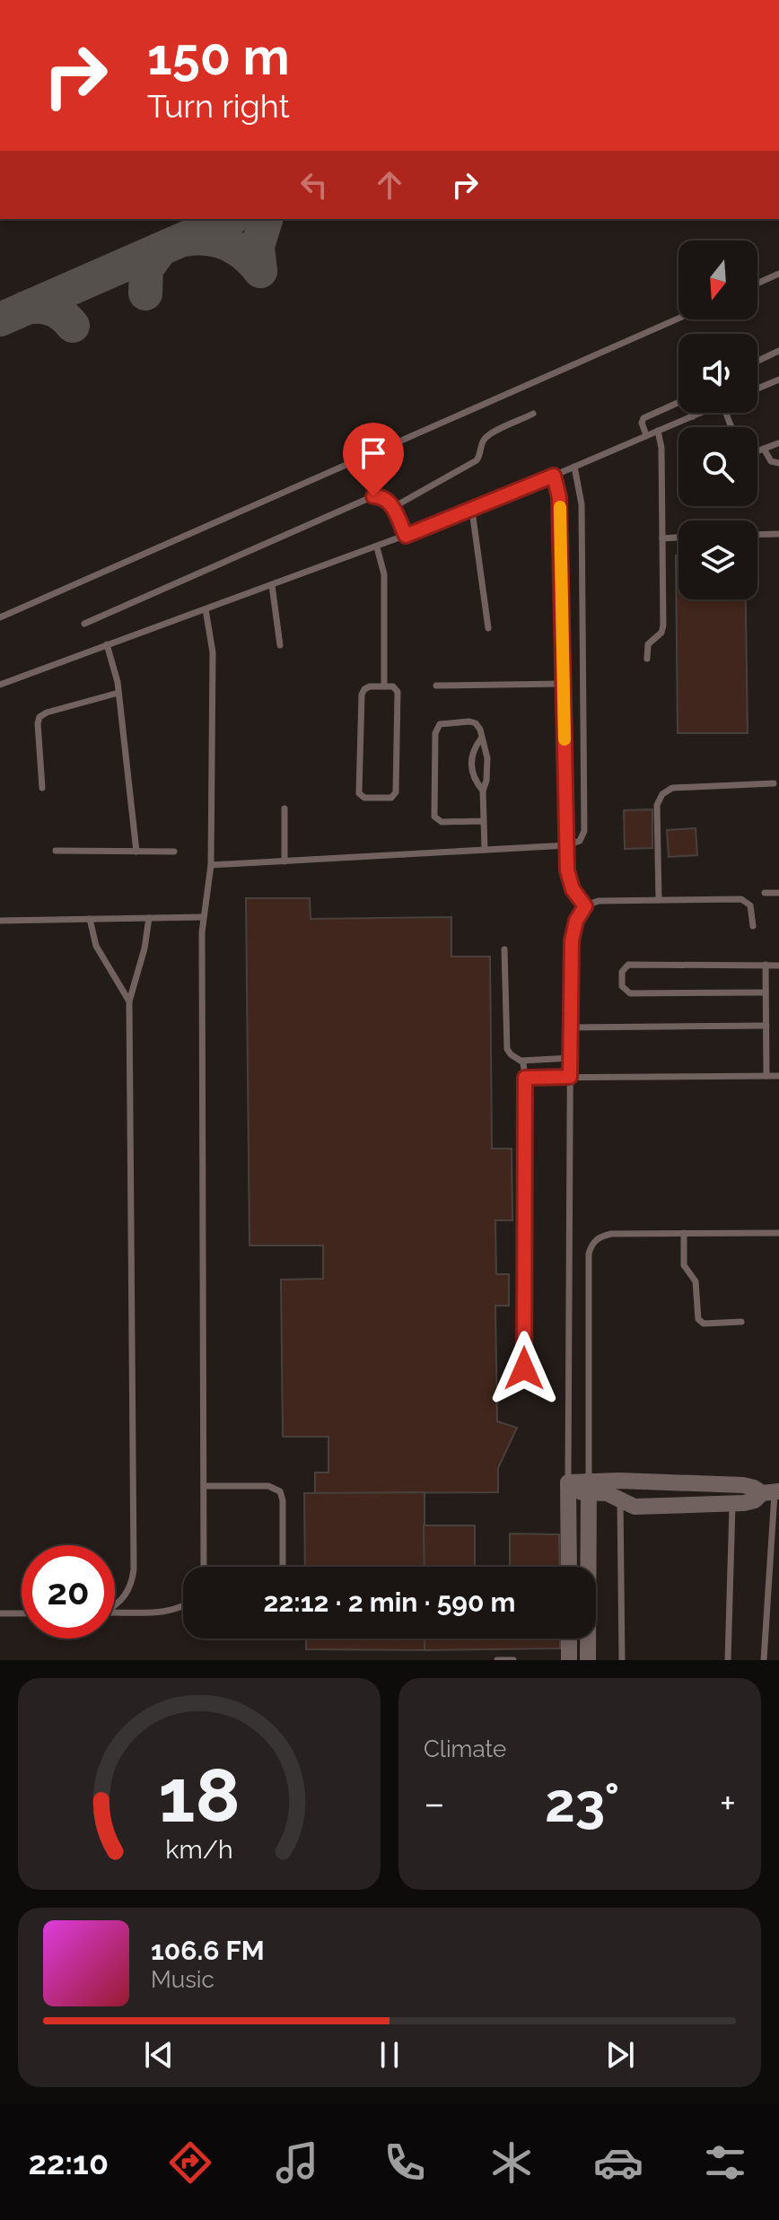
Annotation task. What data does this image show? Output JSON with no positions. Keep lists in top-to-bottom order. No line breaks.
{"north":"bottom","page":{"turn":["150 m","Turn right"],"limit":"20","trip":"22:12 · 2 min · 590 m","tile":"Climate","heat":["−","23°","+"],"song":["106.6 FM","Music"],"tabs":"22:10","gauge":["18","km/h"]}}
